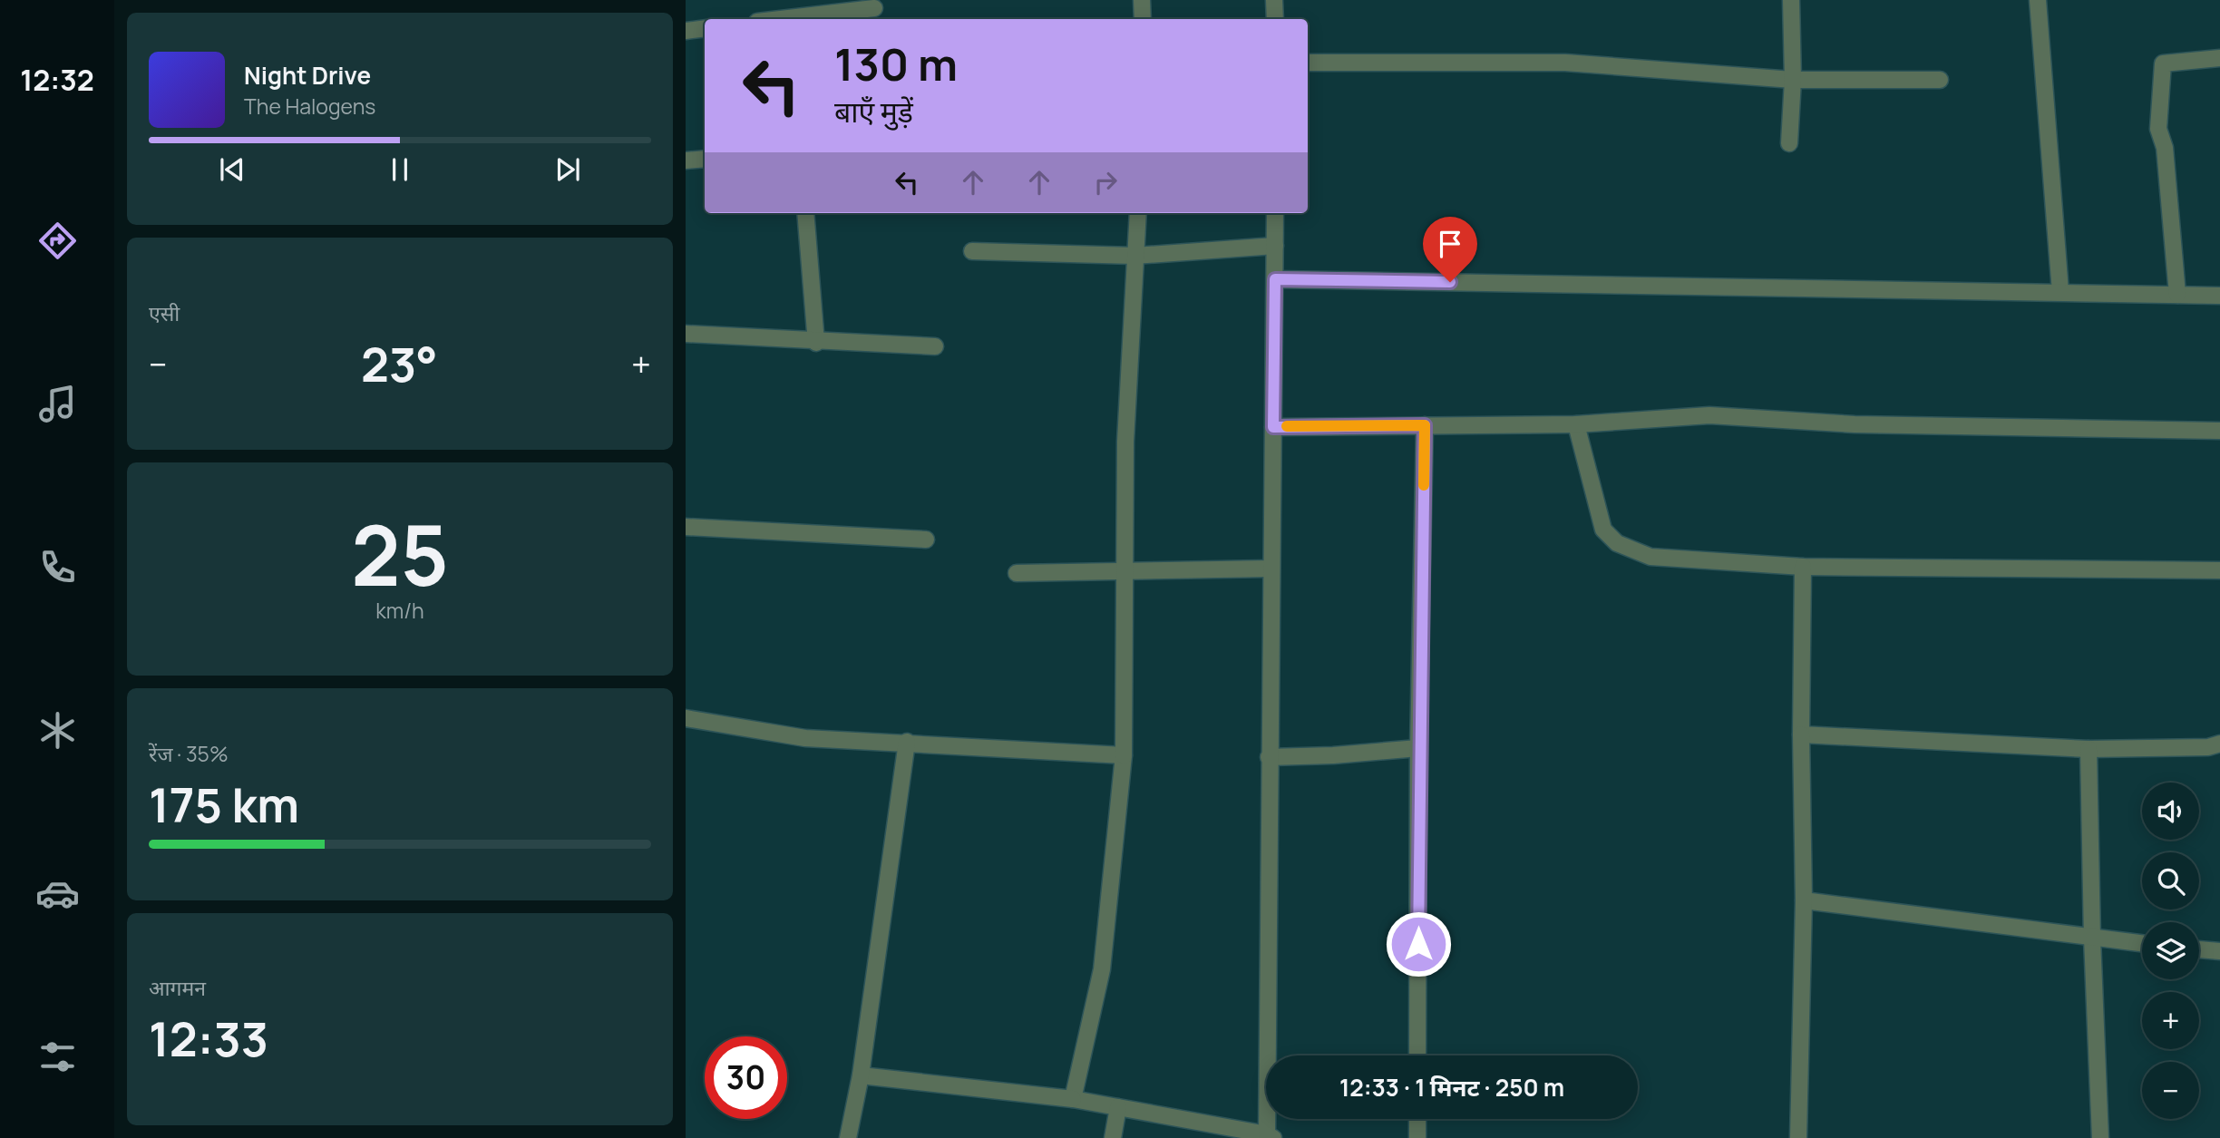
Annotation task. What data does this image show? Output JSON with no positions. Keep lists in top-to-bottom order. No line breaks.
{"page":{"tabs":"12:32","turn":["130 m","बाएँ मुड़ें"],"song":["Night Drive","The Halogens"],"tile":["एसी",["25","km/h"],["रेंज · 35%","175 km"],["आगमन","12:33"]],"heat":["−","23°","+"],"map_buttons":["+","−"],"limit":"30","trip":"12:33 · 1 मिनट · 250 m"}}
